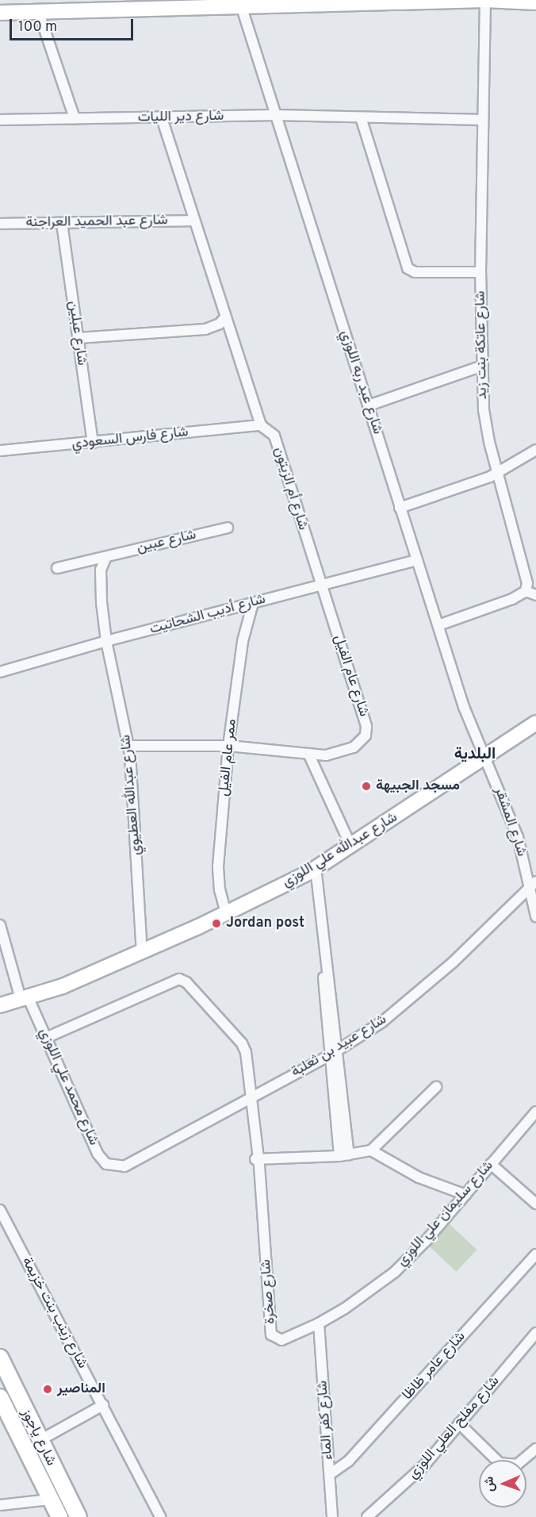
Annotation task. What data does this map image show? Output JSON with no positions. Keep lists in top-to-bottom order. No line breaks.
{"streets":{"main road":["شارع ياجوز"],"street":["شارع دير الليات","شارع عبد الحميد العراجنة","شارع عبلين","شارع عاتكة بنت زيد","شارع عبد ربه اللوزي","شارع فارس السعودي","شارع أم الزيتون","شارع عبين","شارع أديب الشحاتيت","شارع عام الفيل","ممر عام الفيل","شارع عبدالله العطيوي","شارع المشقر","شارع عبدالله علي اللوزي","شارع عبيد بن ثعلبة","شارع محمد علي اللوزي","شارع سليمان علي اللوزي","شارع صخرة","شارع زينب بنت خزيمة","شارع عامر ظاظا","شارع كفر الماء","شارع مفلح العلي اللوزي"]},"crossings":[["شارع دير الليات","شارع عاتكة بنت زيد"],["شارع دير الليات","شارع عبد ربه اللوزي"],["شارع دير الليات","شارع أم الزيتون"],["شارع عبد الحميد العراجنة","شارع عبلين"],["شارع عبد الحميد العراجنة","شارع أم الزيتون"],["شارع عبلين","شارع فارس السعودي"],["شارع عبد ربه اللوزي","شارع أديب الشحاتيت"],["شارع عبد ربه اللوزي","شارع المشقر"],["شارع عبد ربه اللوزي","شارع عبدالله علي اللوزي"],["شارع فارس السعودي","شارع أم الزيتون"],["شارع أم الزيتون","شارع أديب الشحاتيت"],["شارع أم الزيتون","شارع عام الفيل"],["شارع أديب الشحاتيت","شارع عام الفيل"],["شارع أديب الشحاتيت","ممر عام الفيل"],["شارع أديب الشحاتيت","شارع عبدالله العطيوي"],["شارع عام الفيل","ممر عام الفيل"],["شارع عام الفيل","شارع عبدالله العطيوي"],["ممر عام الفيل","شارع عبدالله علي اللوزي"],["شارع عبدالله العطيوي","شارع عبدالله علي اللوزي"],["شارع المشقر","شارع عبدالله علي اللوزي"],["شارع المشقر","شارع عبيد بن ثعلبة"],["شارع عبدالله علي اللوزي","شارع محمد علي اللوزي"],["شارع عبيد بن ثعلبة","شارع محمد علي اللوزي"],["شارع عبيد بن ثعلبة","شارع صخرة"],["شارع محمد علي اللوزي","شارع صخرة"],["شارع سليمان علي اللوزي","شارع صخرة"],["شارع سليمان علي اللوزي","شارع كفر الماء"],["شارع عامر ظاظا","شارع كفر الماء"]],"districts":["البلدية"],"places":["مسجد الجبيهة","Jordan post","المناصير"],"scale_bar":"100 m","north":"left"}
